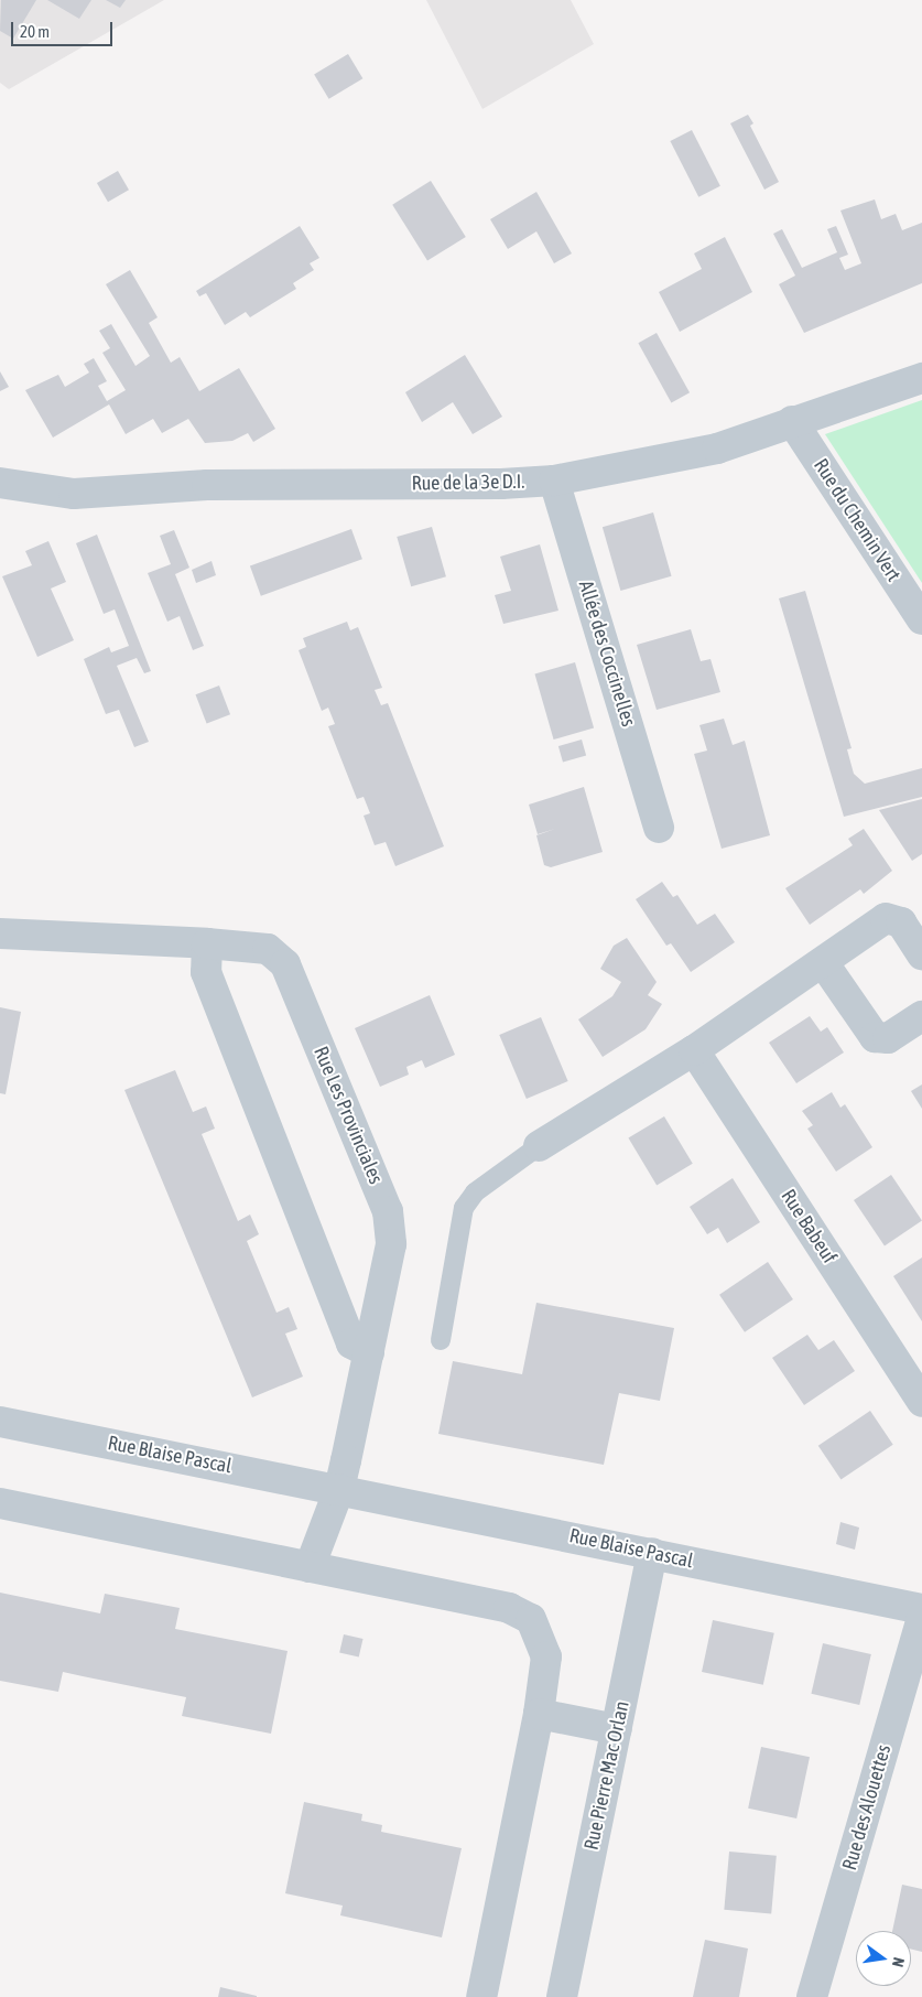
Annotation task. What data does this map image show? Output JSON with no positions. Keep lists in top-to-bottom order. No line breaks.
{"streets":{"street":["Rue de la 3e D.I.","Rue du Chemin Vert","Allée des Coccinelles","Rue Les Provinciales","Rue Babeuf","Rue Blaise Pascal","Rue Pierre Mac Orlan","Rue des Alouettes"]},"crossings":[["Rue de la 3e D.I.","Rue du Chemin Vert"],["Rue de la 3e D.I.","Allée des Coccinelles"],["Rue Les Provinciales","Rue Blaise Pascal"],["Rue Blaise Pascal","Rue Pierre Mac Orlan"]],"scale_bar":"20 m","north":"right"}
